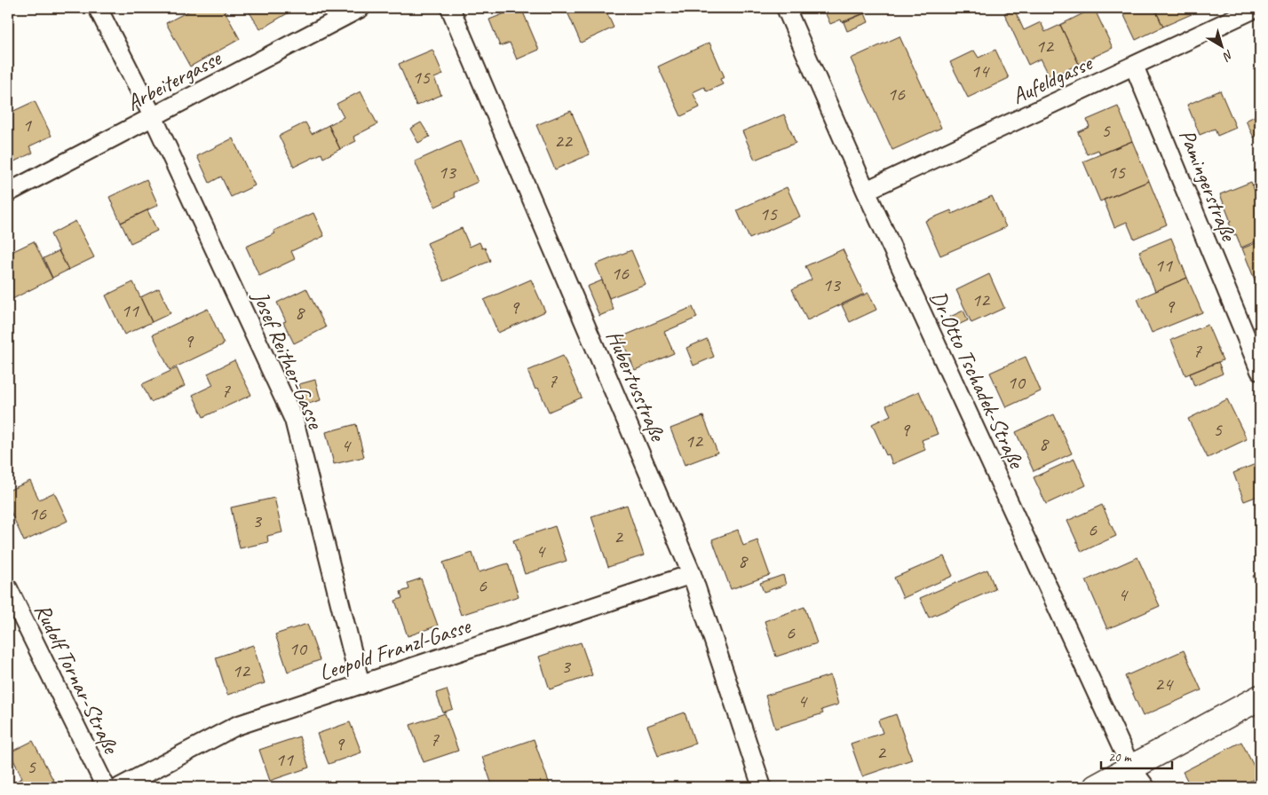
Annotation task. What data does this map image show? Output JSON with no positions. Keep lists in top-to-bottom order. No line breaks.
{"streets":{"street":["Aufeldgasse","Arbeitergasse","Pamingerstraße","Josef Reither-Gasse","Dr.Otto Tschadek-Straße","Hubertusstraße","Leopold Franzl-Gasse","Rudolf Tornar-Straße"]},"crossings":[["Aufeldgasse","Pamingerstraße"],["Aufeldgasse","Dr.Otto Tschadek-Straße"],["Arbeitergasse","Josef Reither-Gasse"],["Josef Reither-Gasse","Leopold Franzl-Gasse"],["Hubertusstraße","Leopold Franzl-Gasse"]],"house_numbers":["12","14","15","16","1","5","22","13","15","15","11","16","13","12","9","9","11","8","9","7","7","10","7","9","5","12","8","4","16","3","6","2","4","8","6","4","6","10","3","12","24","4","7","9","2","11","5"],"scale_bar":"20 m","north":"bottom right"}
